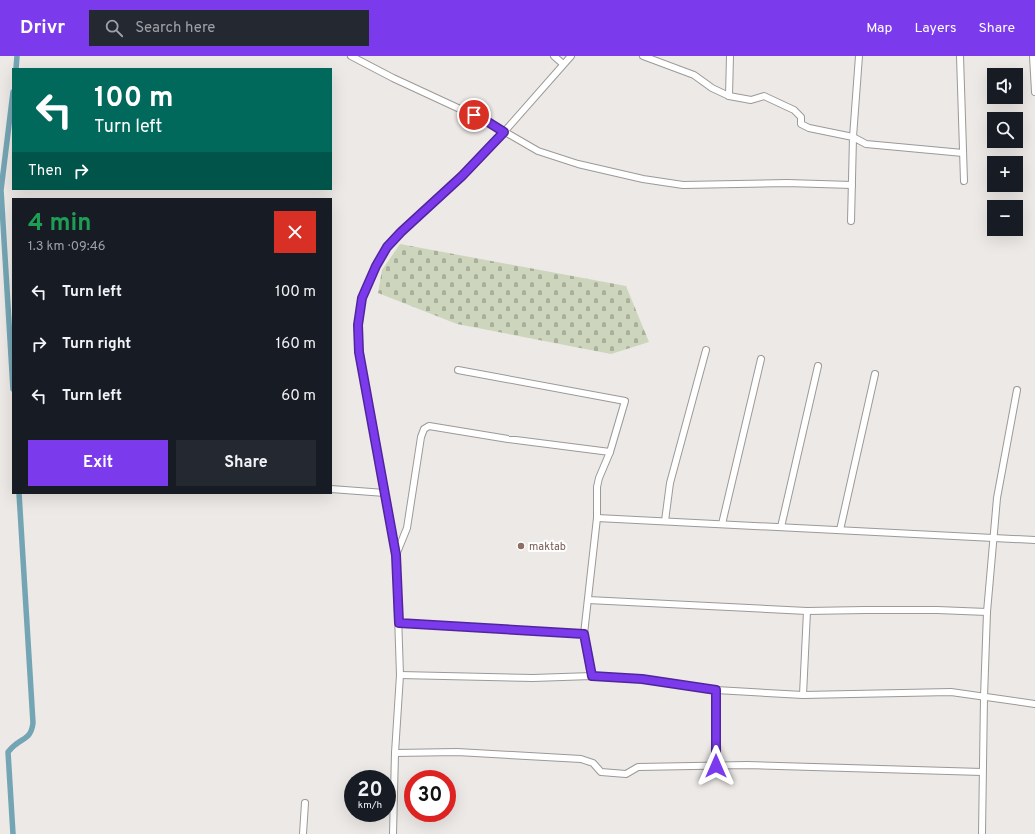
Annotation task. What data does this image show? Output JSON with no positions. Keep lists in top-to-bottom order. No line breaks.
{"places":["maktab"],"page":{"header":"Drivr","search":"Search here","nav":["Map","Layers","Share"],"map_buttons":["+","−"],"turn":["100 m","Turn left"],"then":"Then","heading":["4 min","1.3 km · 09:46"],"list":[{"name":"Turn left","value":"100 m"},{"name":"Turn right","value":"160 m"},{"name":"Turn left","value":"60 m"}],"buttons":["Exit","Share"],"speed":"20 km/h","limit":"30"}}
